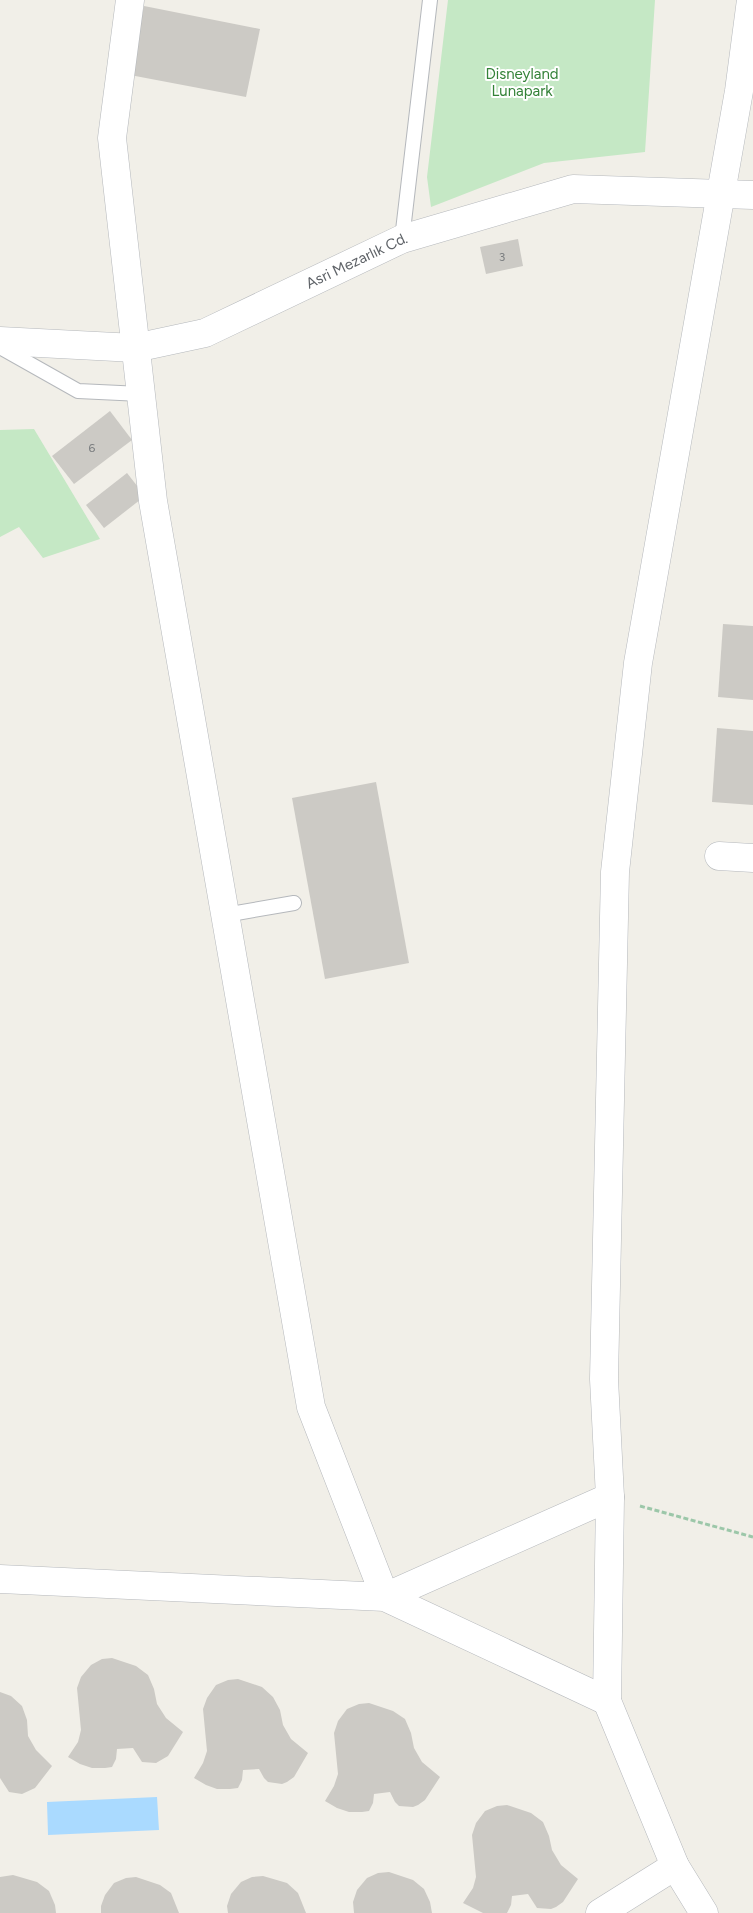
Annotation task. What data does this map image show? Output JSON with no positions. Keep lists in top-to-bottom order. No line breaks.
{"streets":{"street":["Asri Mezarlık Cd."]},"parks":["Disneyland Lunapark"],"house_numbers":["3","6"]}
